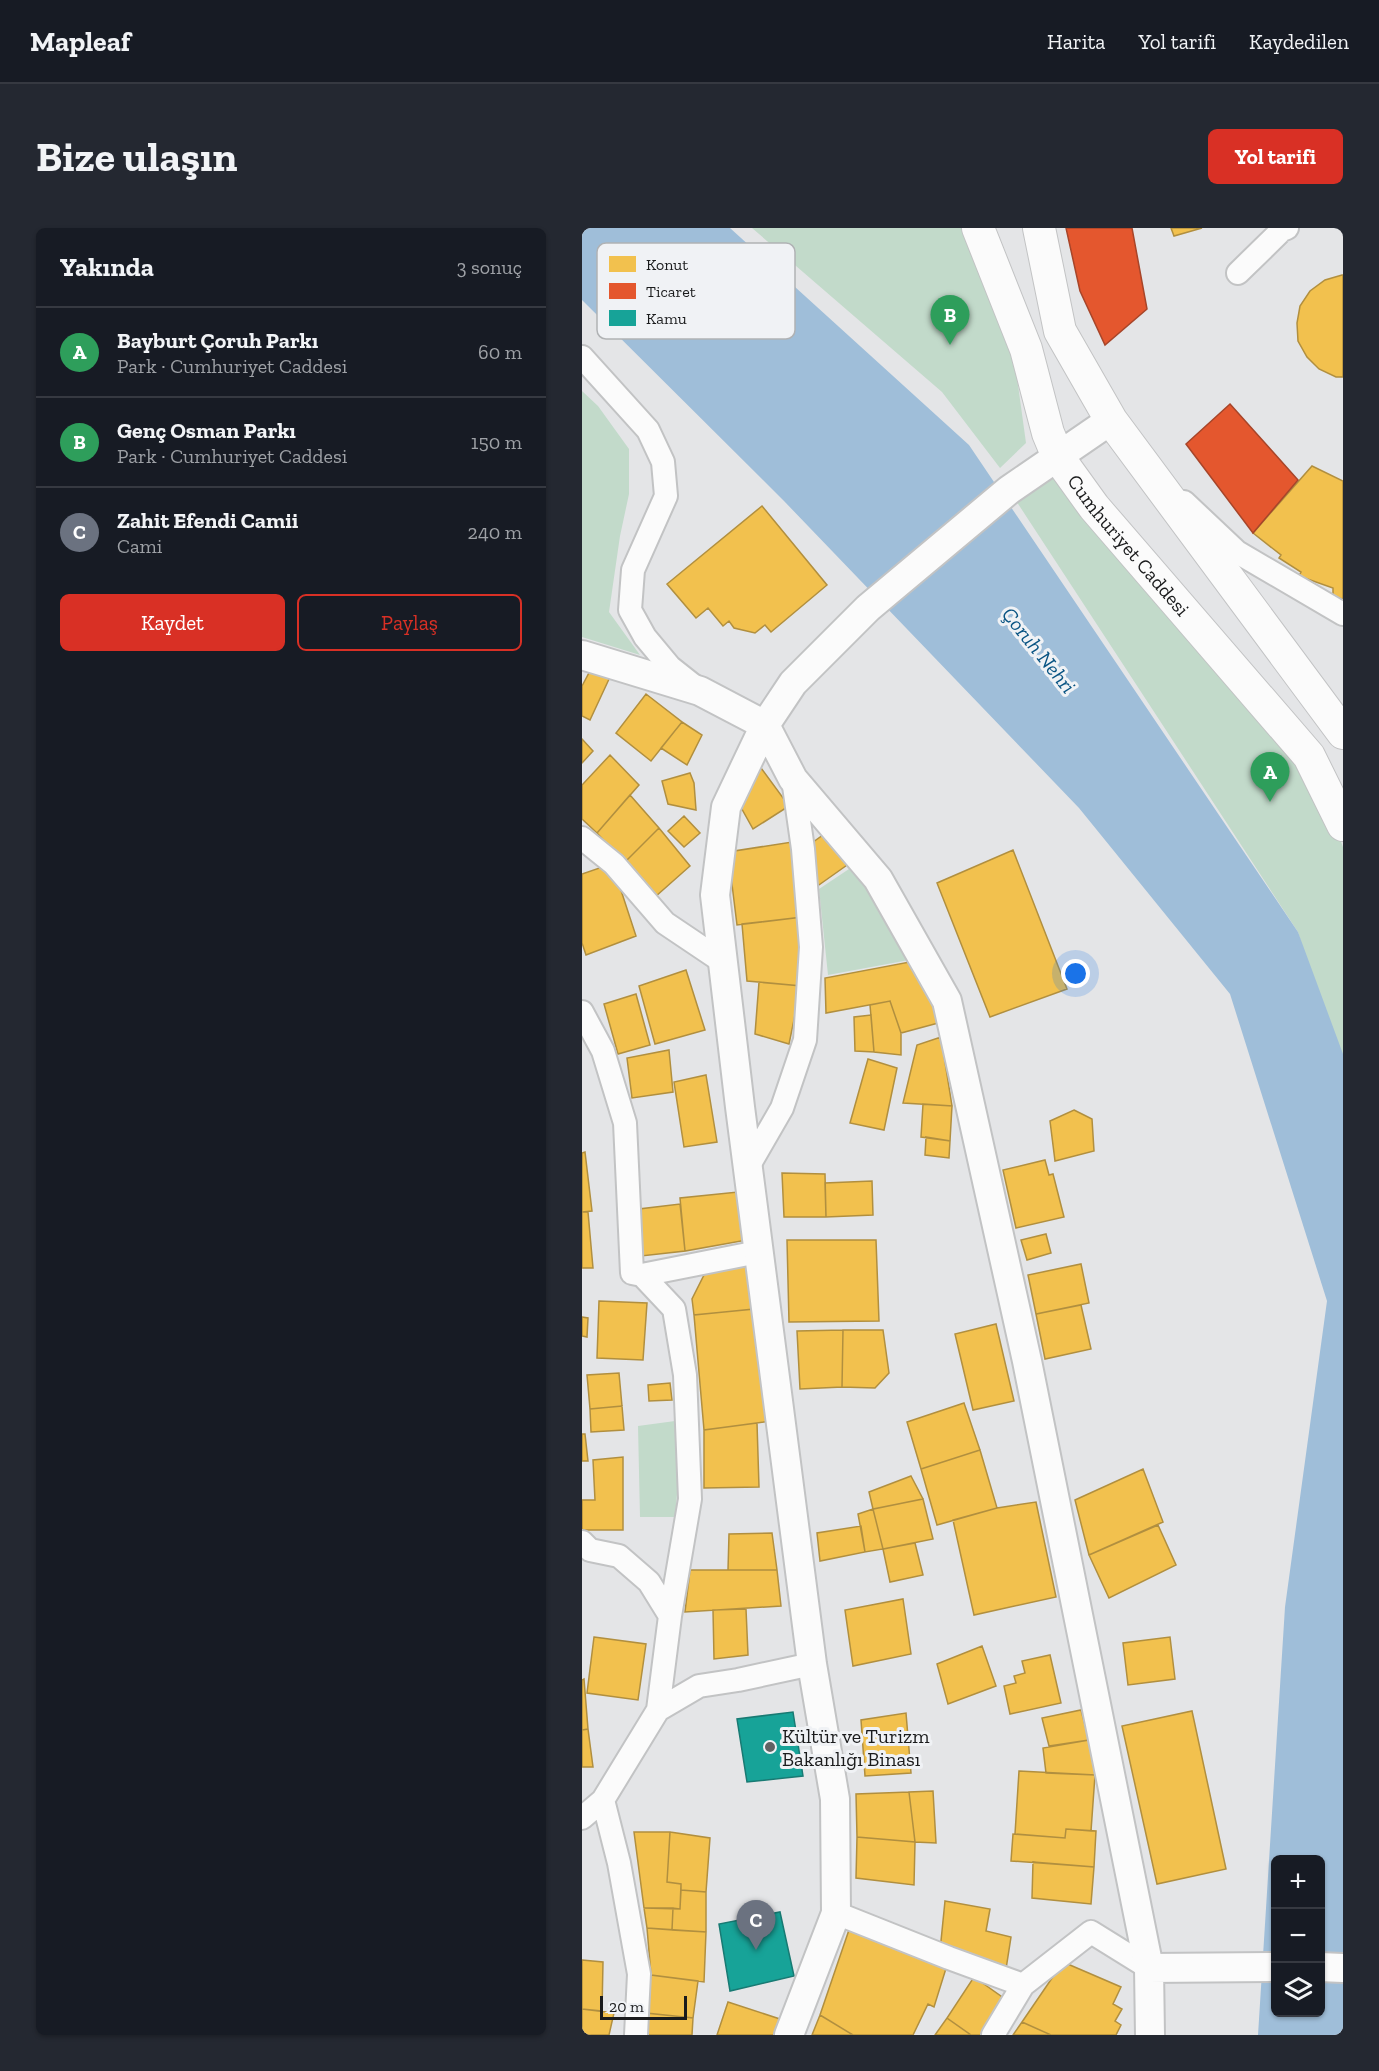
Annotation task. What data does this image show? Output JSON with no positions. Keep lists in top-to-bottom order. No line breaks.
{"streets":{"main road":["Cumhuriyet Caddesi"]},"water":["Çoruh Nehri"],"places":["Kültür ve Turizm Bakanlığı Binası"],"legend":["Konut","Ticaret","Kamu"],"scale_bar":"20 m","page":{"header":"Mapleaf","nav":["Harita","Yol tarifi","Kaydedilen"],"buttons":["Yol tarifi",["Kaydet","Paylaş"]],"title":"Bize ulaşın","heading":["Yakında","3 sonuç"],"pins":["B","A","C"],"list":[{"mark":"A","name":"Bayburt Çoruh Parkı","note":"Park · Cumhuriyet Caddesi","value":"60 m"},{"mark":"B","name":"Genç Osman Parkı","note":"Park · Cumhuriyet Caddesi","value":"150 m"},{"mark":"C","name":"Zahit Efendi Camii","note":"Cami","value":"240 m"}],"map_buttons":["+","−"],"scale":"20 m"}}
